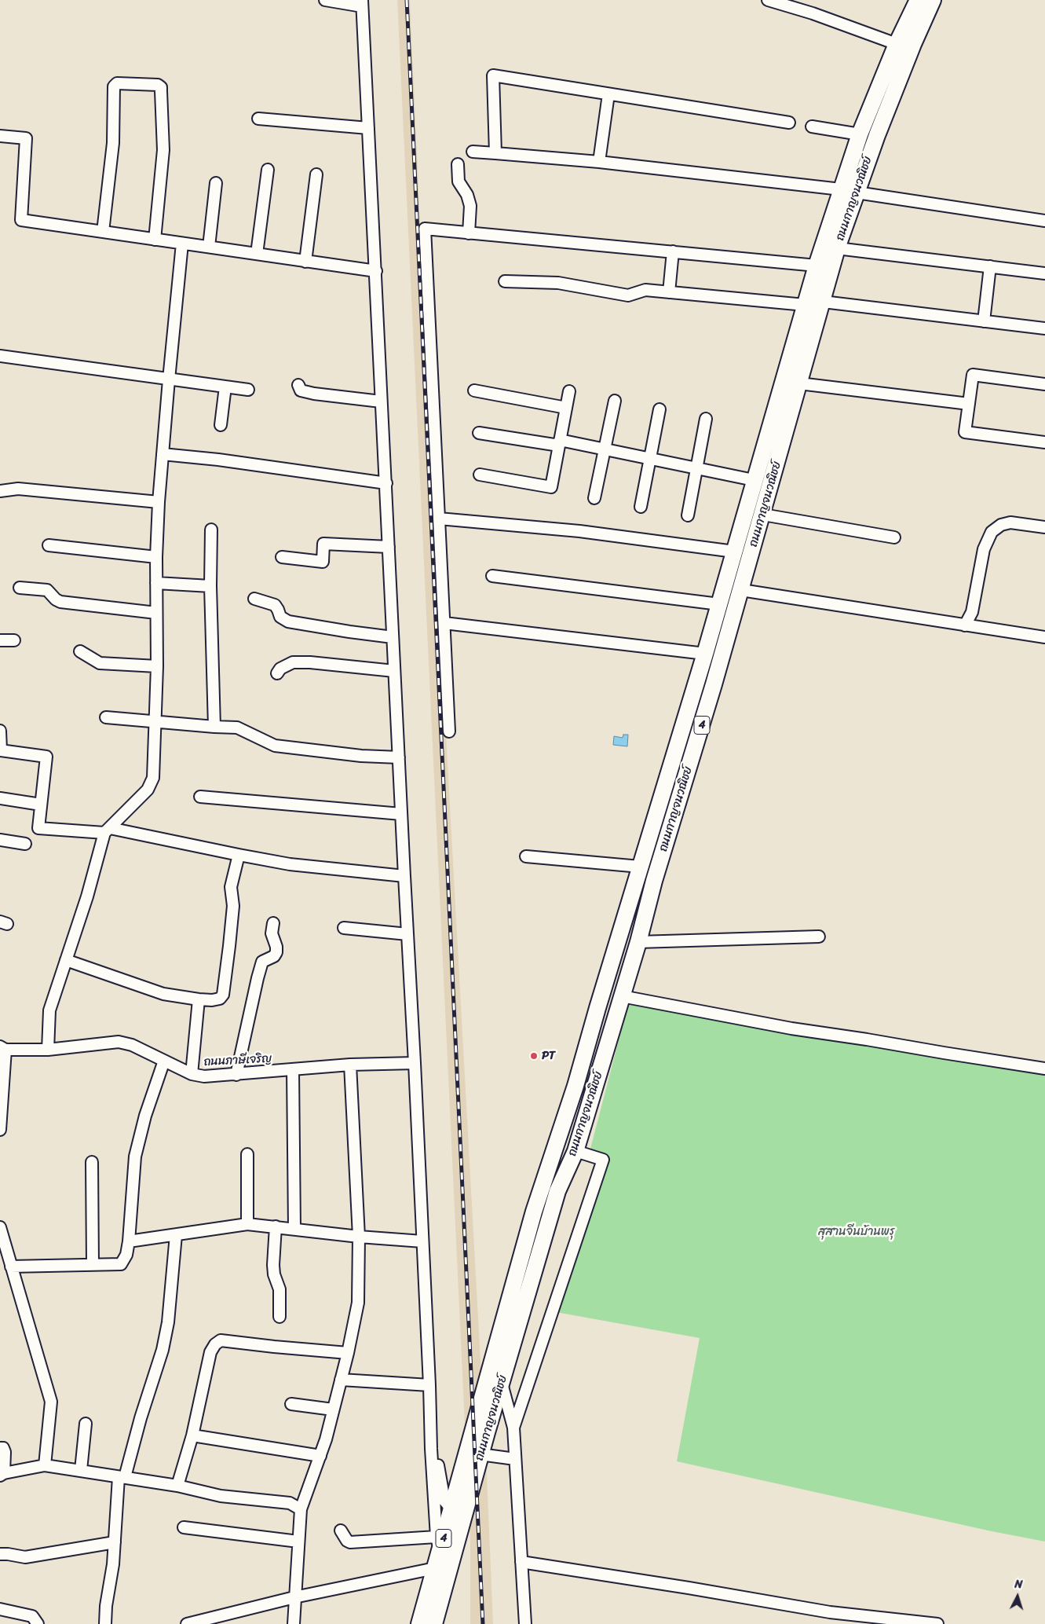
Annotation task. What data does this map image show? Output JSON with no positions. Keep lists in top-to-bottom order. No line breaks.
{"streets":{"highway":["ถนนกาญจนวณิชย์","4"],"street":["ถนนภาษีเจริญ"]},"parks":["สุสานจีนบ้านพรุ"],"places":["PT"],"north":"top"}
